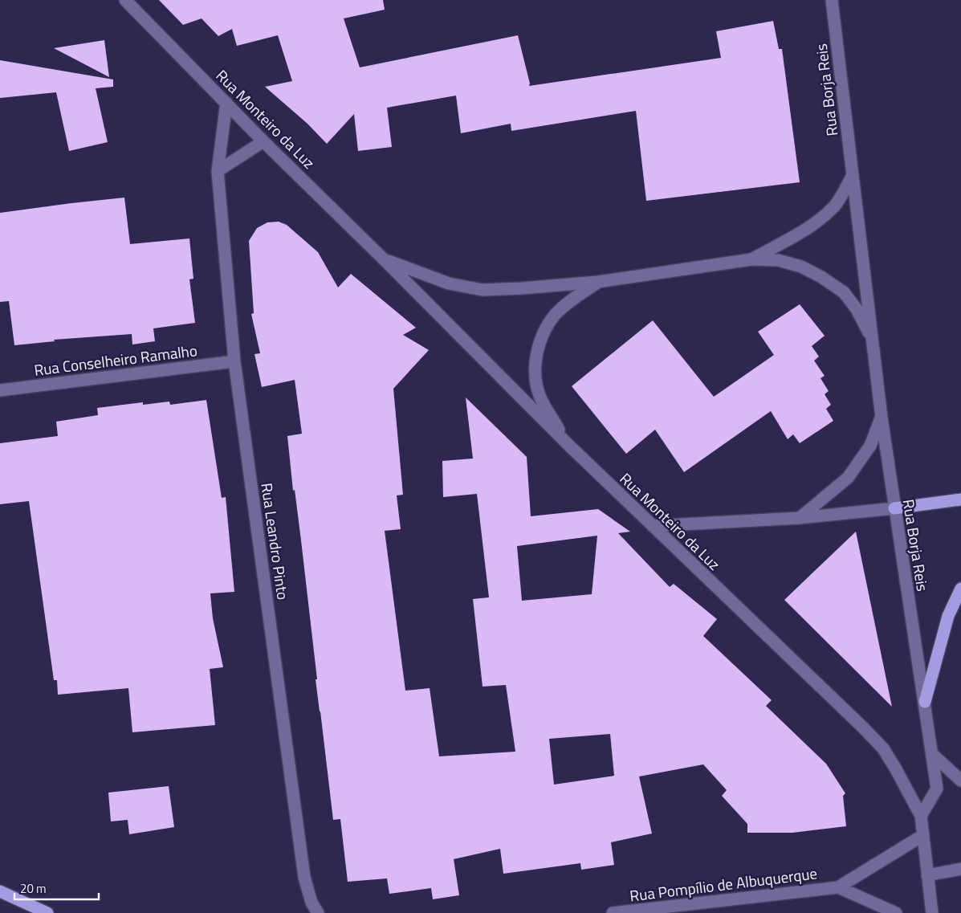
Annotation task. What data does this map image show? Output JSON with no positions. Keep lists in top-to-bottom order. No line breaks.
{"streets":{"street":["Rua Borja Reis","Rua Monteiro da Luz","Rua Conselheiro Ramalho","Rua Leandro Pinto","Rua Pompílio de Albuquerque"]},"crossings":[["Rua Borja Reis","Rua Monteiro da Luz"],["Rua Monteiro da Luz","Rua Leandro Pinto"],["Rua Conselheiro Ramalho","Rua Leandro Pinto"]],"scale_bar":"20 m"}
